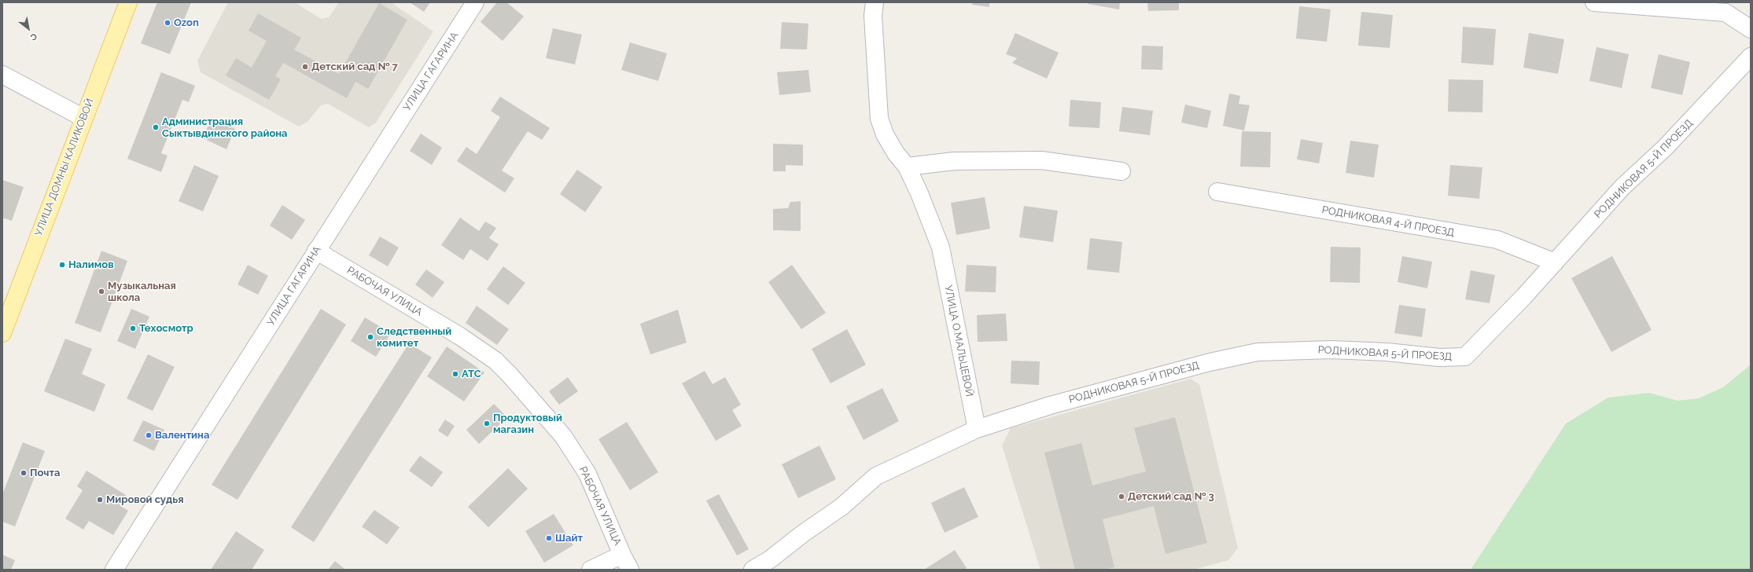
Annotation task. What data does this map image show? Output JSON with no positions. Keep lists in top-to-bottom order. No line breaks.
{"streets":{"main road":["УЛИЦА ДОМНЫ КАЛИКОВОЙ"],"street":["УЛИЦА ГАГАРИНА","РОДНИКОВАЯ 5-Й ПРОЕЗД","РОДНИКОВАЯ 4-Й ПРОЕЗД","РАБОЧАЯ УЛИЦА","УЛИЦА О.МАЛЬЦЕВОЙ"]},"crossings":[["УЛИЦА ГАГАРИНА","РАБОЧАЯ УЛИЦА"],["РОДНИКОВАЯ 5-Й ПРОЕЗД","РОДНИКОВАЯ 4-Й ПРОЕЗД"],["РОДНИКОВАЯ 5-Й ПРОЕЗД","УЛИЦА О.МАЛЬЦЕВОЙ"]],"places":["Ozon","Детский сад № 7","Администрация Сыктывдинского района","Налимов","Музыкальная школа","Техосмотр","Следственный комитет","АТС","Продуктовый магазин","Валентина","Почта","Детский сад № 3","Мировой судья","Шайт"],"north":"bottom right"}
